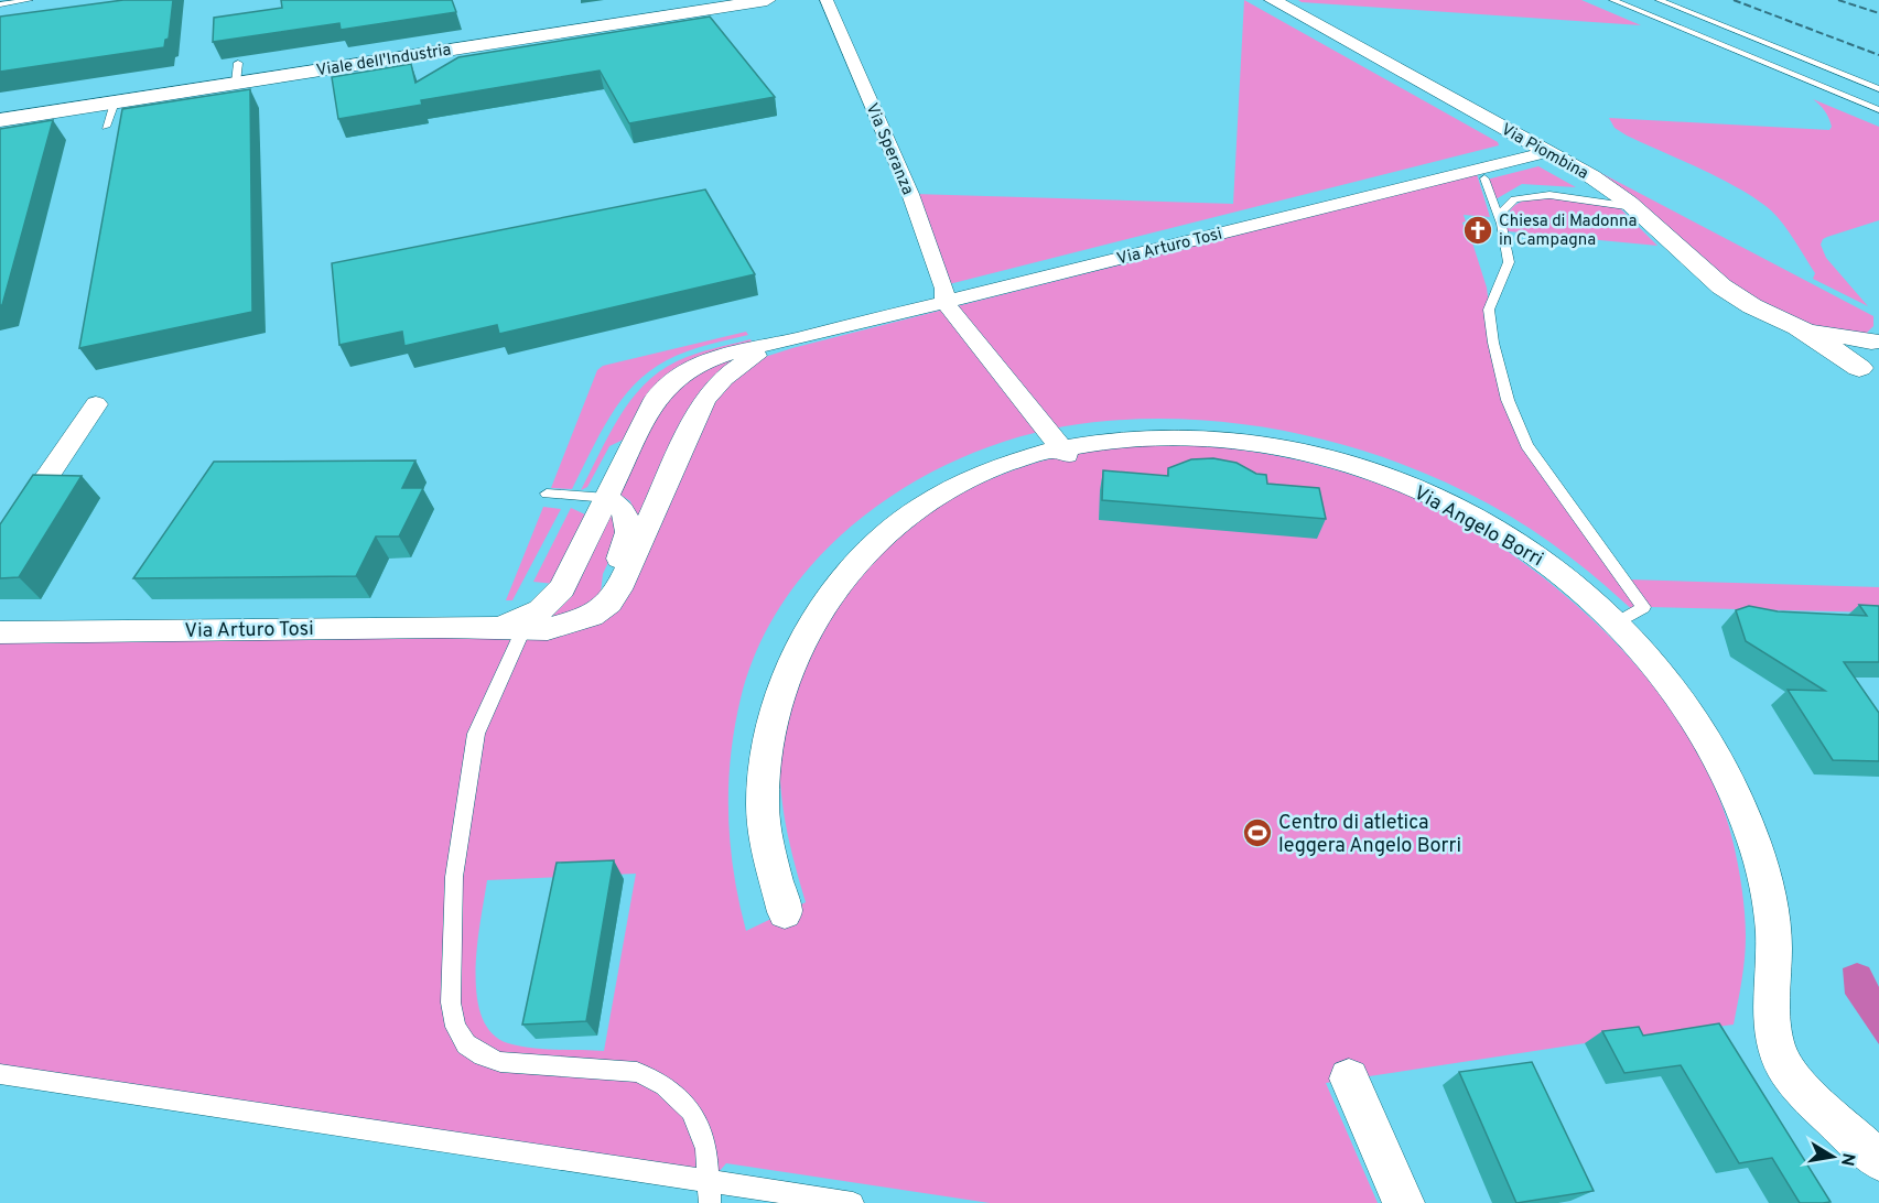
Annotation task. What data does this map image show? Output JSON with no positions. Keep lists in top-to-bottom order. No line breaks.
{"streets":{"street":["Viale dell'Industria","Via Speranza","Via Piombina","Via Arturo Tosi","Via Angelo Borri"]},"crossings":[["Via Speranza","Via Arturo Tosi"],["Via Piombina","Via Arturo Tosi"]],"places":{"church":["Chiesa di Madonna in Campagna"],"sports":["Centro di atletica leggera Angelo Borri"]},"north":"right"}
